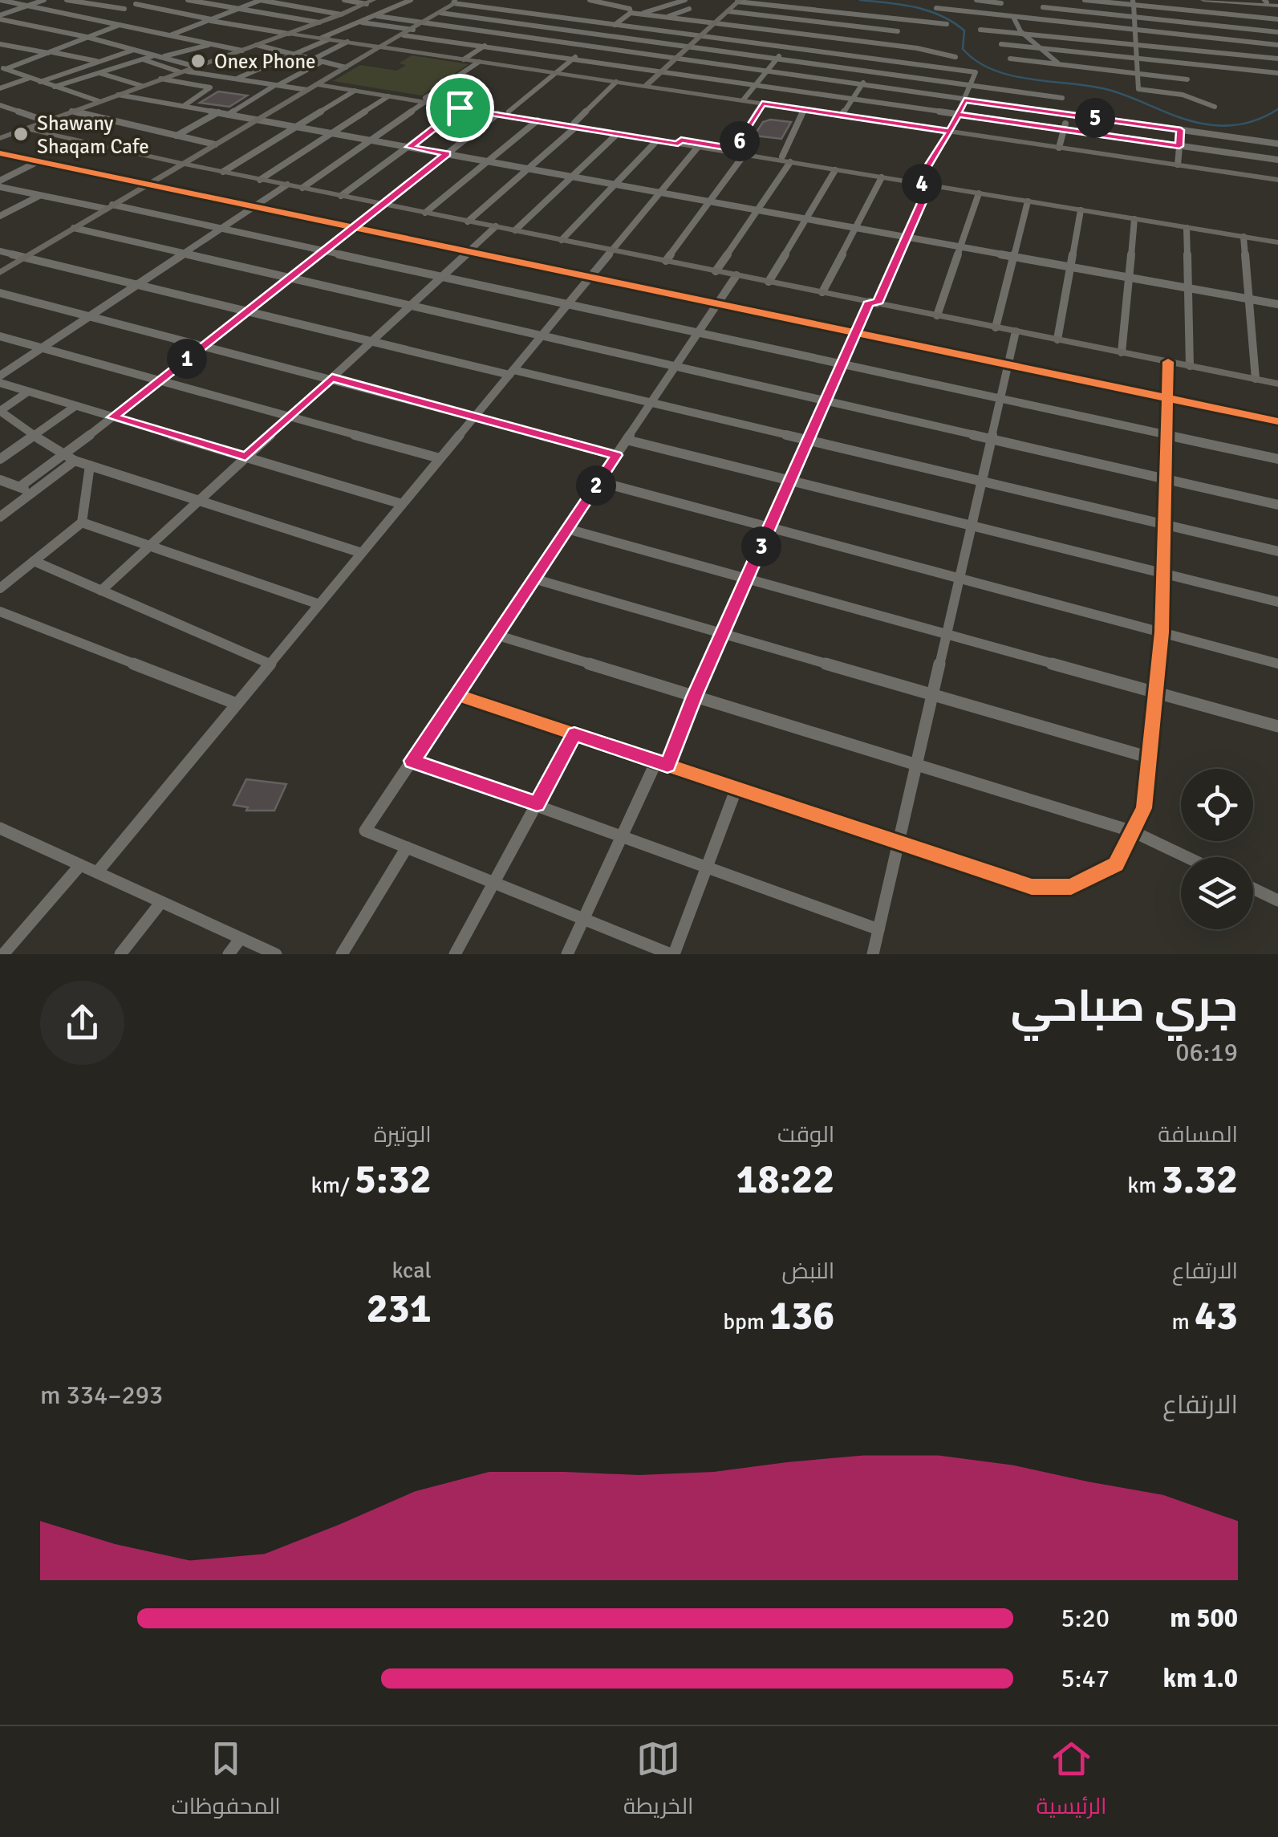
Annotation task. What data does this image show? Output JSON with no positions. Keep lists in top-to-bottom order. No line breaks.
{"places":["Onex Phone","Shawany Shaqam Cafe"],"page":{"pins":["5","6","4","1","2","3"],"heading":["جري صباحي","06:19"],"stats":[["المسافة","3.32 km"],["الوقت","18:22"],["الوتيرة","5:32 /km"],["الارتفاع","43 m"],["النبض","136 bpm"],["kcal","231"]],"chart":["الارتفاع","293–334 m"],"list":[{"name":"500 m","note":"5:20"},{"name":"1.0 km","note":"5:47"}],"tabs":["الرئيسية","الخريطة","المحفوظات"]}}
